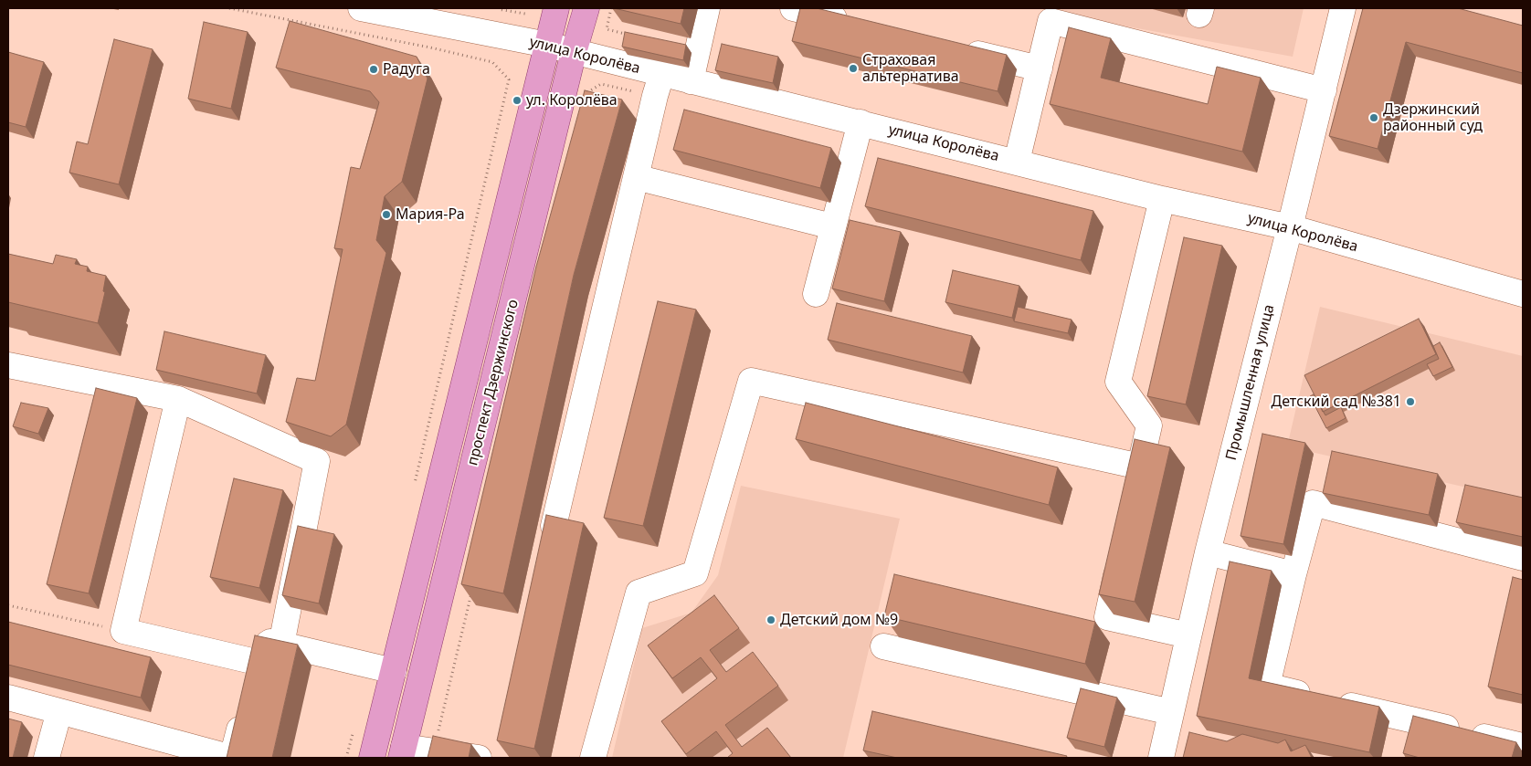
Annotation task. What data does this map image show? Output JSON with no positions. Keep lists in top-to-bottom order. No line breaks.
{"streets":{"main road":["проспект Дзержинского"],"street":["улица Королёва","Промышленная улица"]},"crossings":[["улица Королёва","проспект Дзержинского"],["улица Королёва","Промышленная улица"]],"places":["Страховая альтернатива","Радуга","ул. Королёва","Дзержинский районный суд","Мария-Ра","Детский сад №381","Детский дом №9"]}
